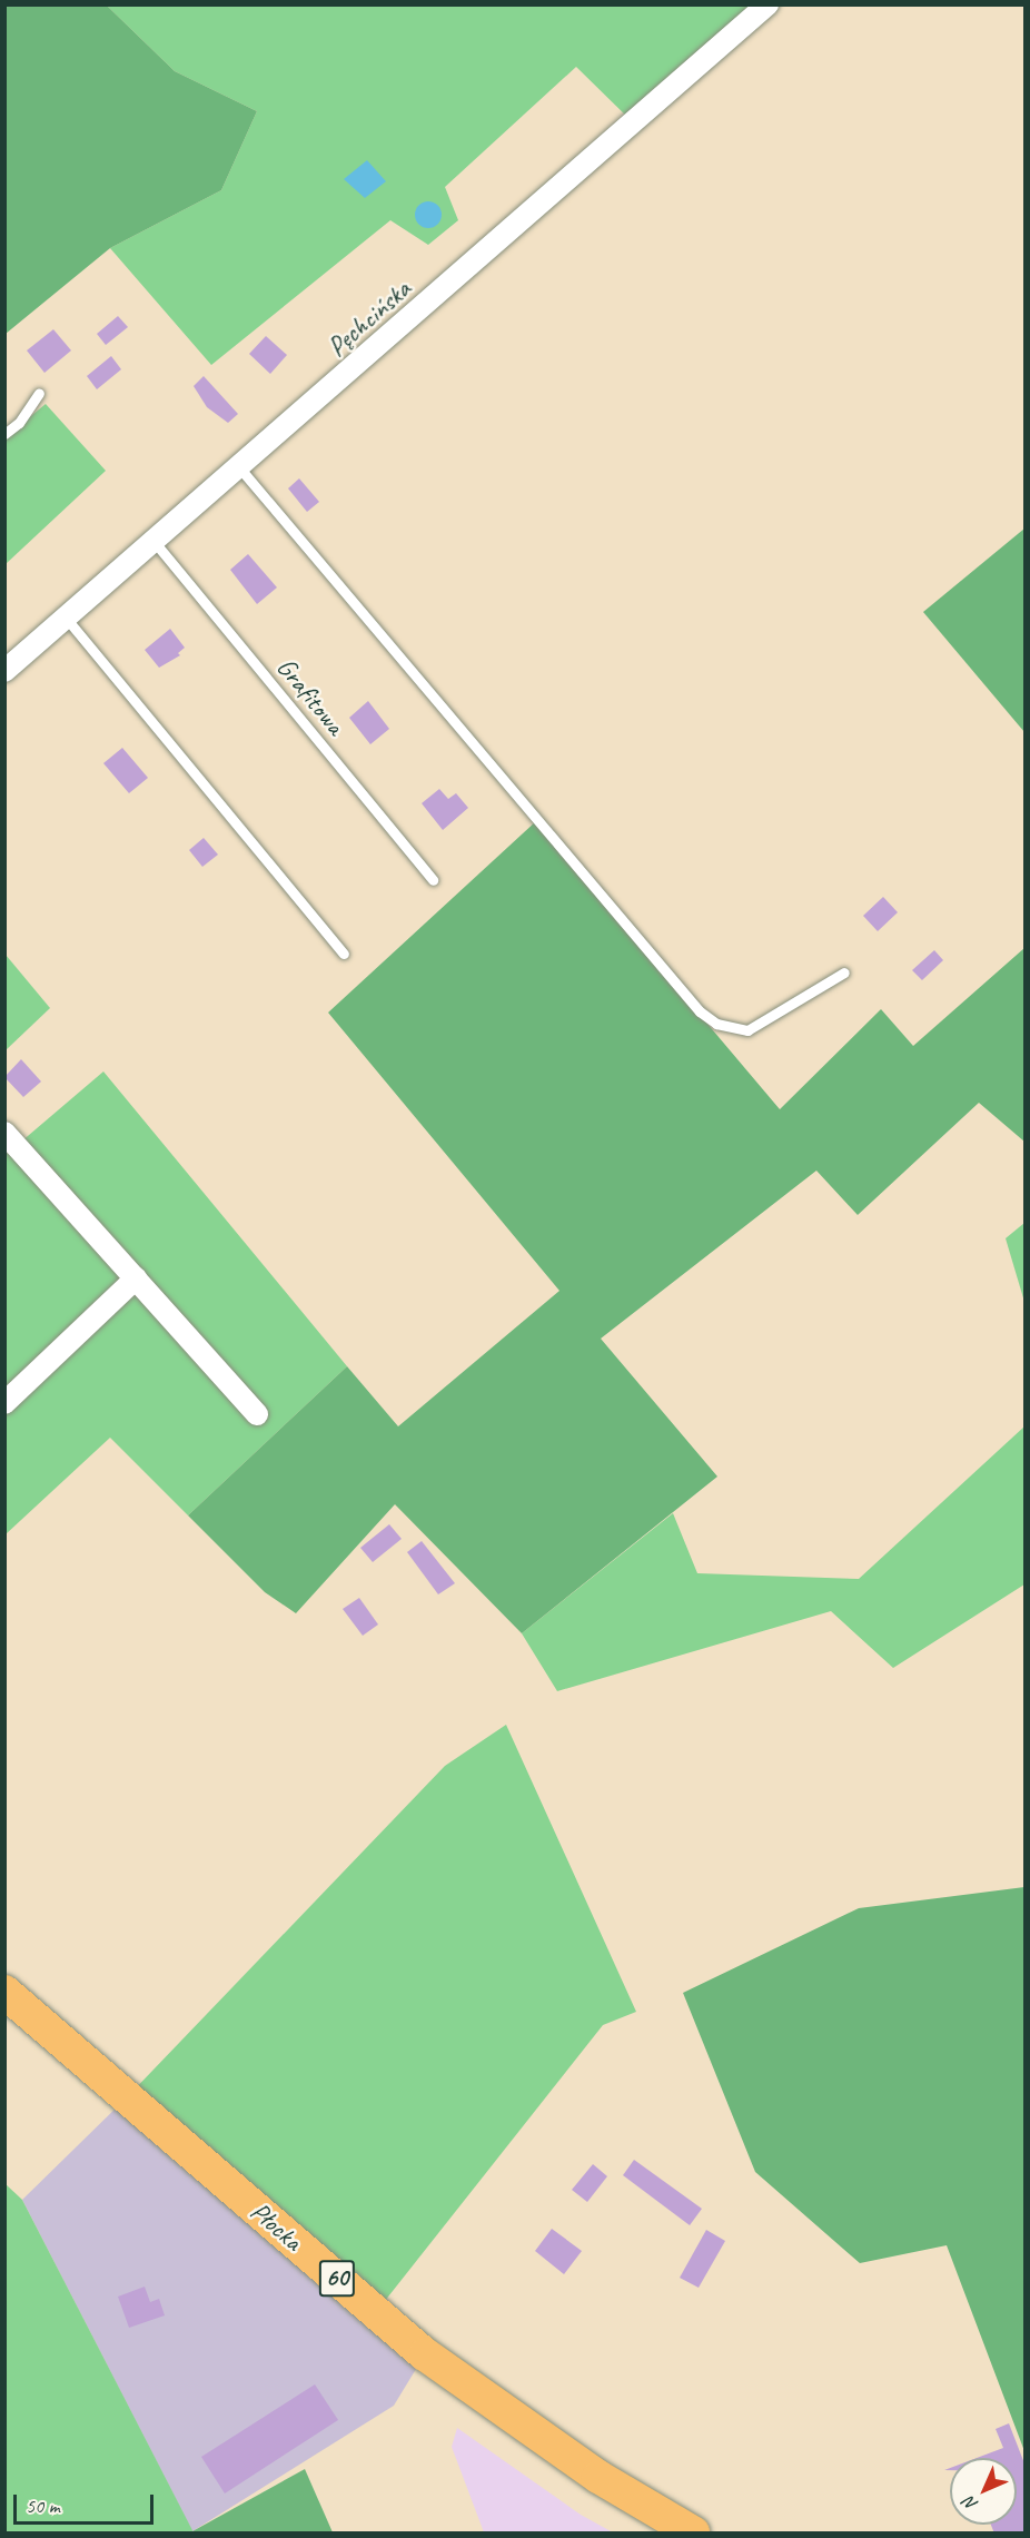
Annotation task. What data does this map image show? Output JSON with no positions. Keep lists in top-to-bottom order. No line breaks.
{"streets":{"main road":["Płocka","60"],"street":["Pęchcińska"],"lane":["Grafitowa"]},"crossings":[["Pęchcińska","Grafitowa"]],"scale_bar":"50 m","north":"bottom left"}
